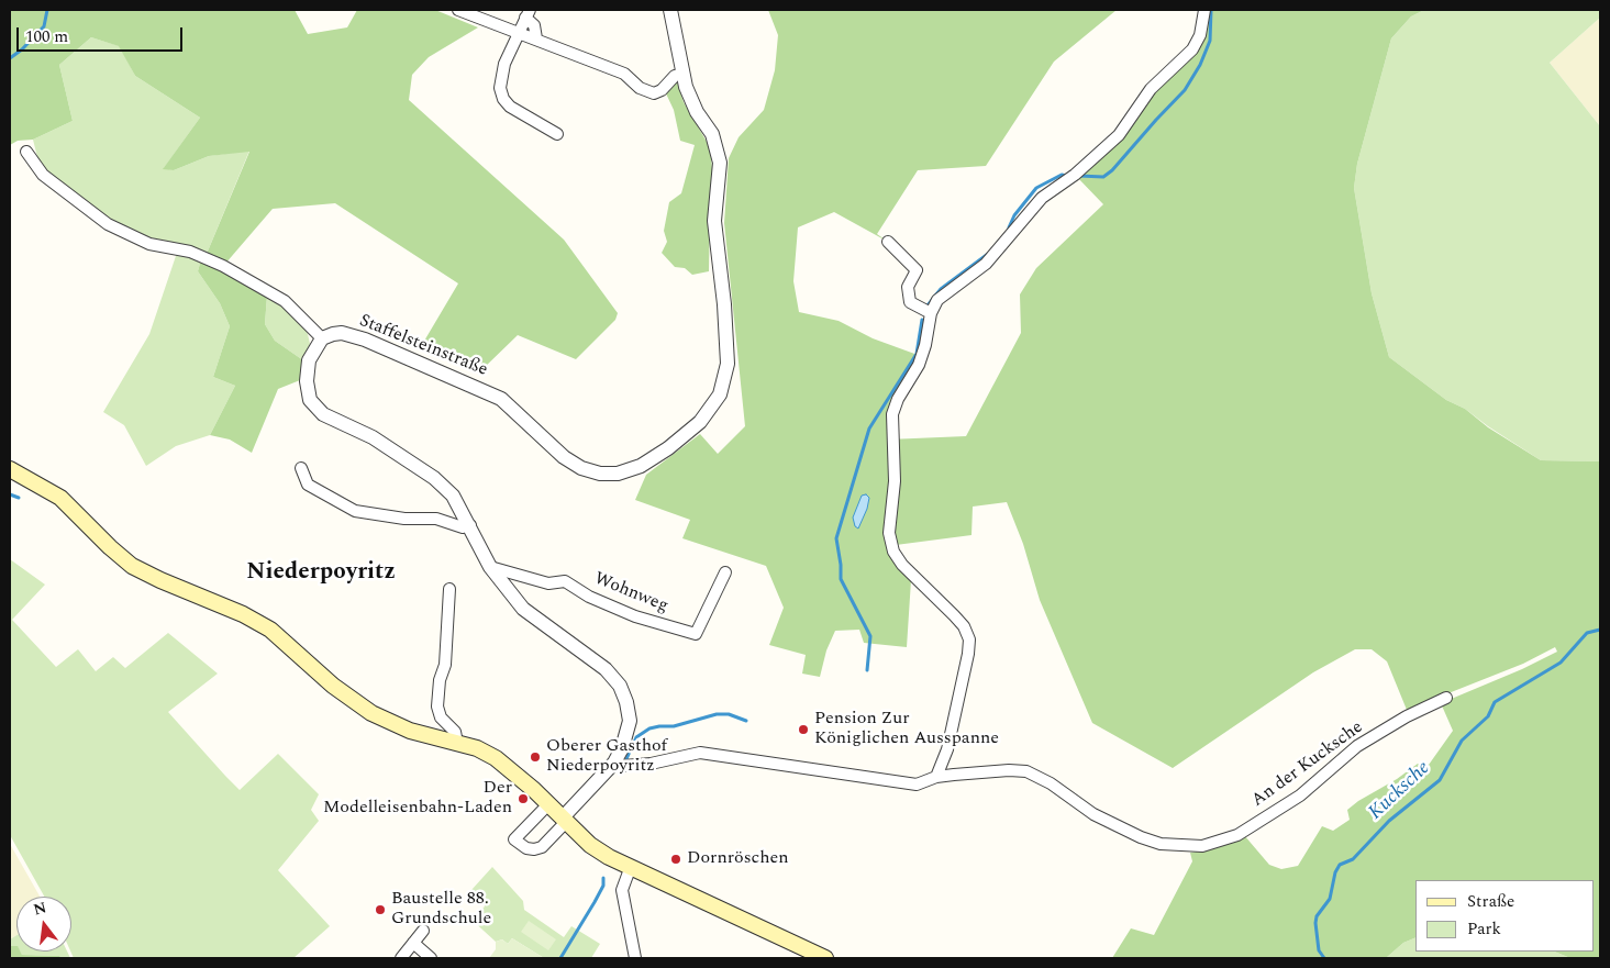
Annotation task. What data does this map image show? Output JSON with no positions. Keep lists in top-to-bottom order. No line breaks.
{"streets":{"street":["Staffelsteinstraße","Wohnweg","An der Kucksche"]},"districts":["Niederpoyritz"],"water":["Kucksche"],"places":["Pension Zur Königlichen Ausspanne","Oberer Gasthof Niederpoyritz","Der Modelleisenbahn-Laden","Dornröschen","Baustelle 88. Grundschule"],"legend":["Straße","Park"],"scale_bar":"100 m","north":"top"}
